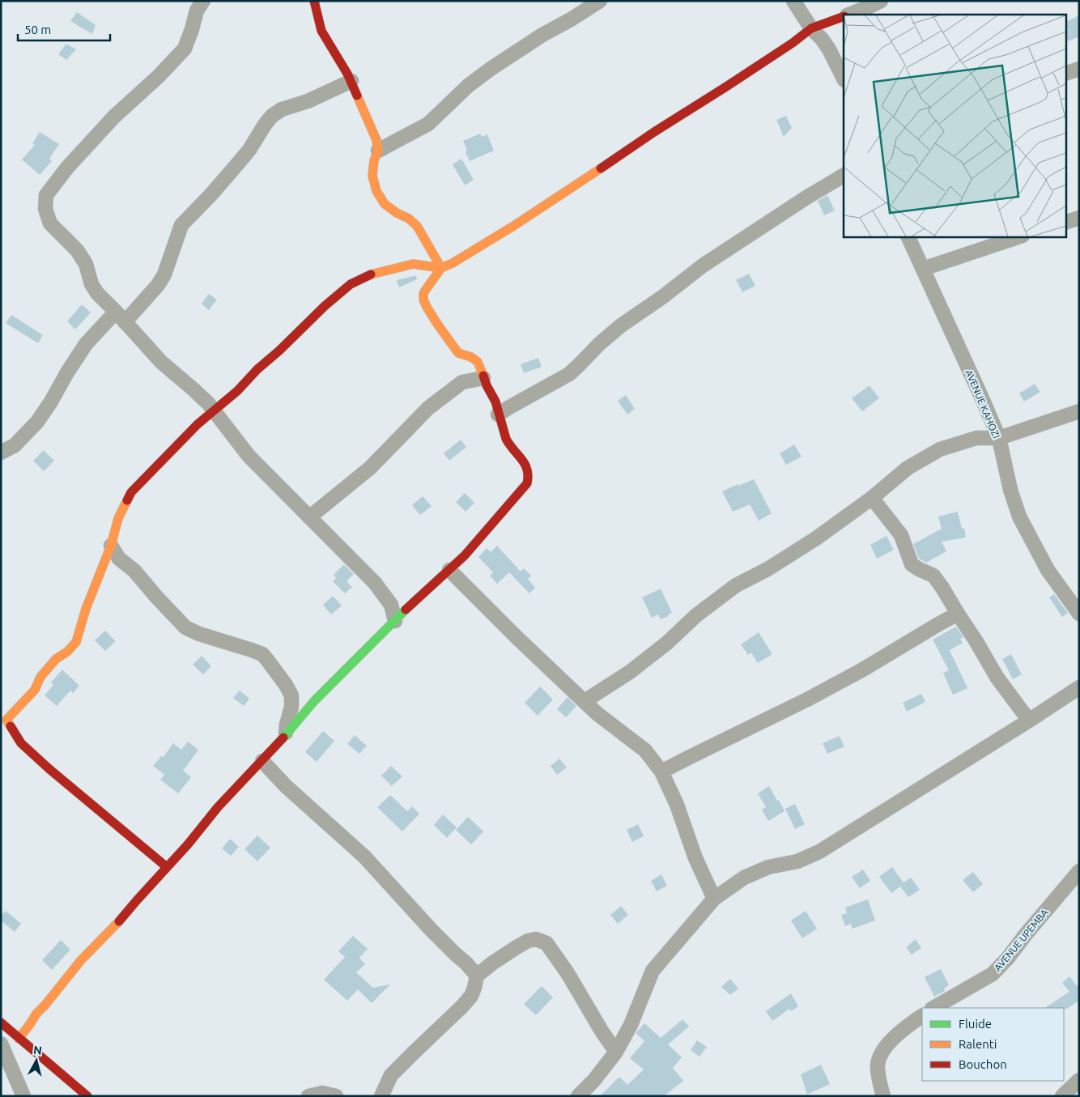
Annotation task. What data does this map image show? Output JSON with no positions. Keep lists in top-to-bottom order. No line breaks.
{"streets":{"street":["AVENUE KAHOZI","AVENUE UPEMBA"]},"legend":["Fluide","Ralenti","Bouchon"],"scale_bar":"50 m","north":"top"}
